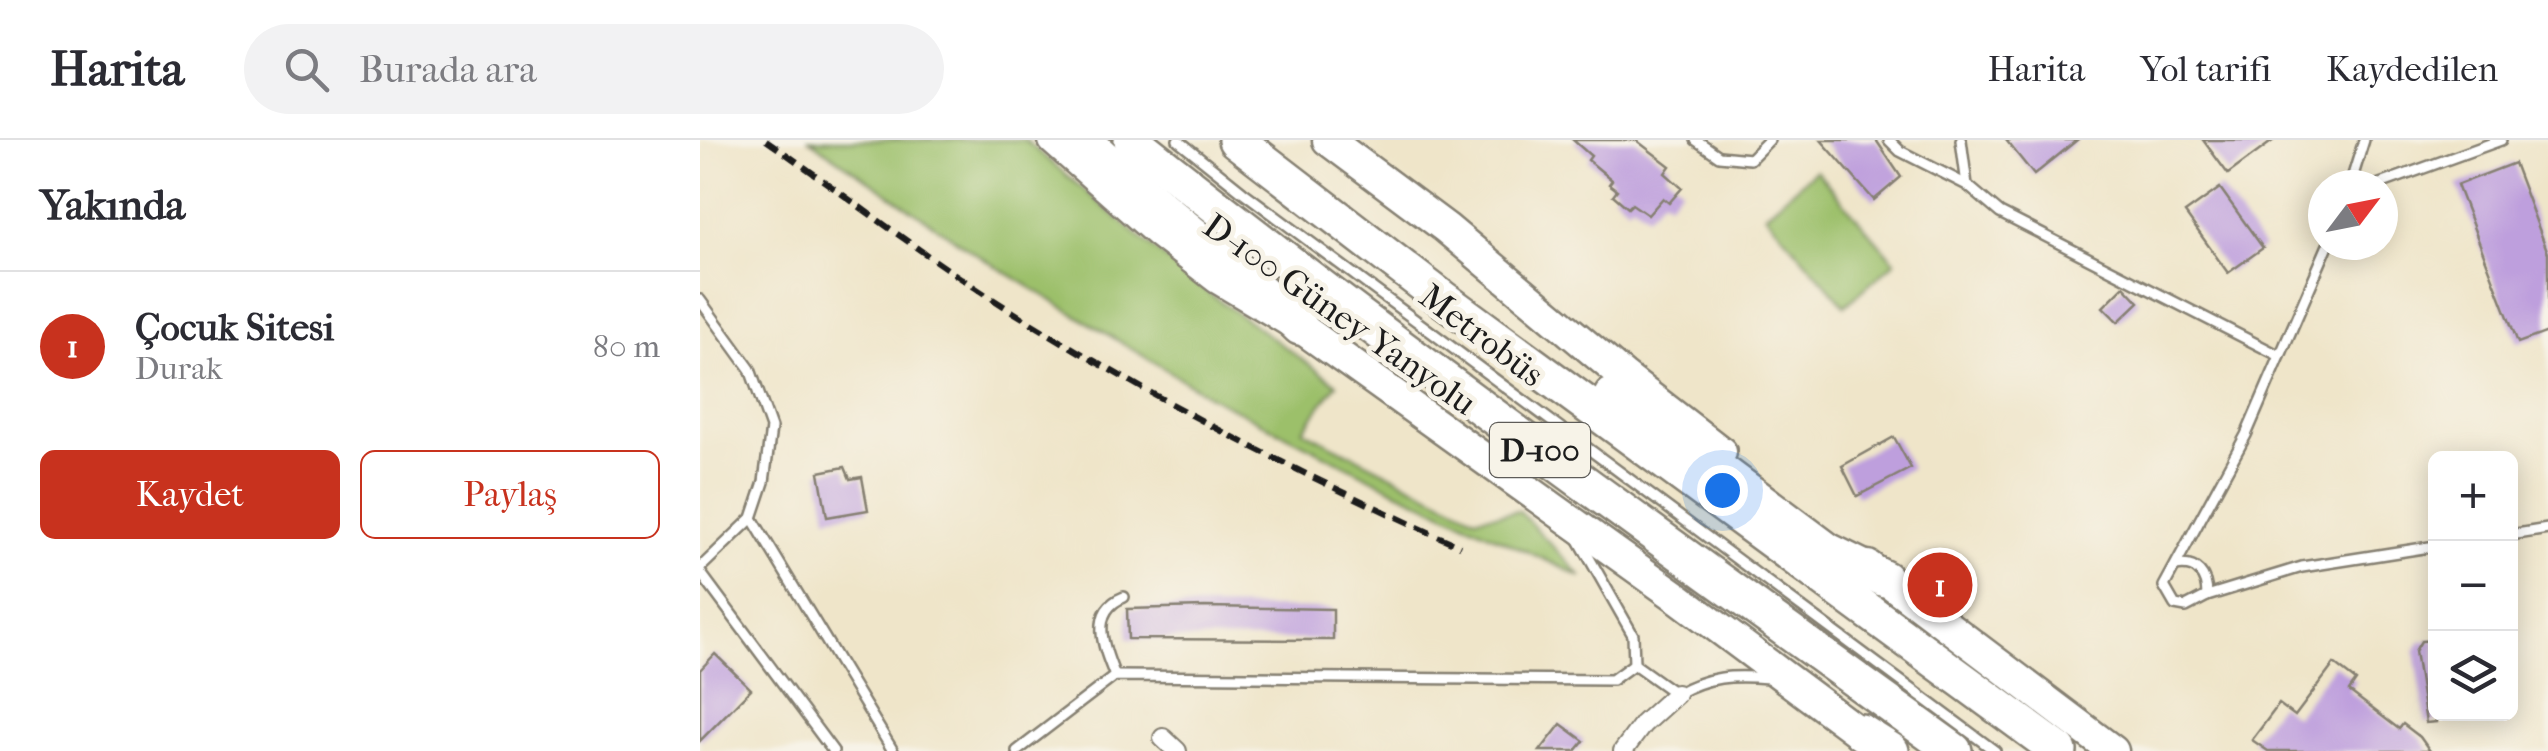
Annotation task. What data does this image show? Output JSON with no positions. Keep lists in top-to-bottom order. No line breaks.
{"streets":{"highway":["D-100"],"main road":["D-100 Güney Yanyolu"],"lane":["Metrobüs"]},"north":"top right","page":{"header":"Harita","search":"Burada ara","nav":["Harita","Yol tarifi","Kaydedilen"],"heading":"Yakında","list":[{"mark":"1","name":"Çocuk Sitesi","note":"Durak","value":"80 m"}],"buttons":["Kaydet","Paylaş"],"map_buttons":["+","−"],"pins":"1"}}
